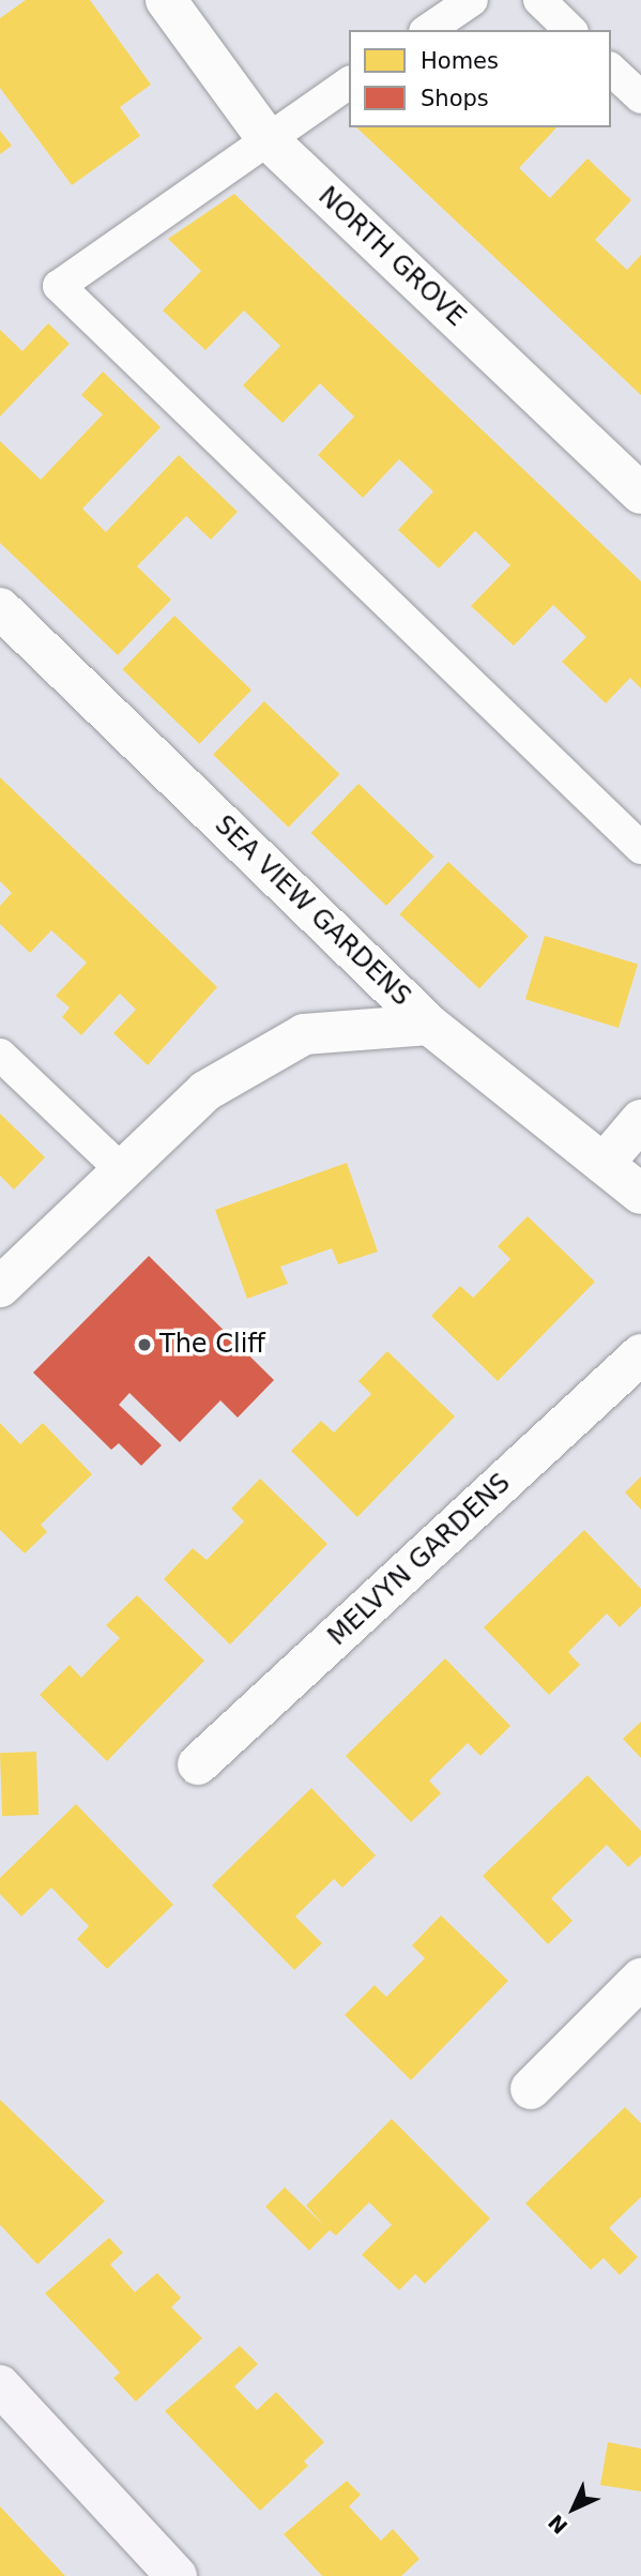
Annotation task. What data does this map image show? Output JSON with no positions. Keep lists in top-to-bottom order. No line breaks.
{"streets":{"street":["NORTH GROVE","SEA VIEW GARDENS","MELVYN GARDENS"]},"places":["The Cliff"],"legend":["Homes","Shops"],"north":"bottom left"}
